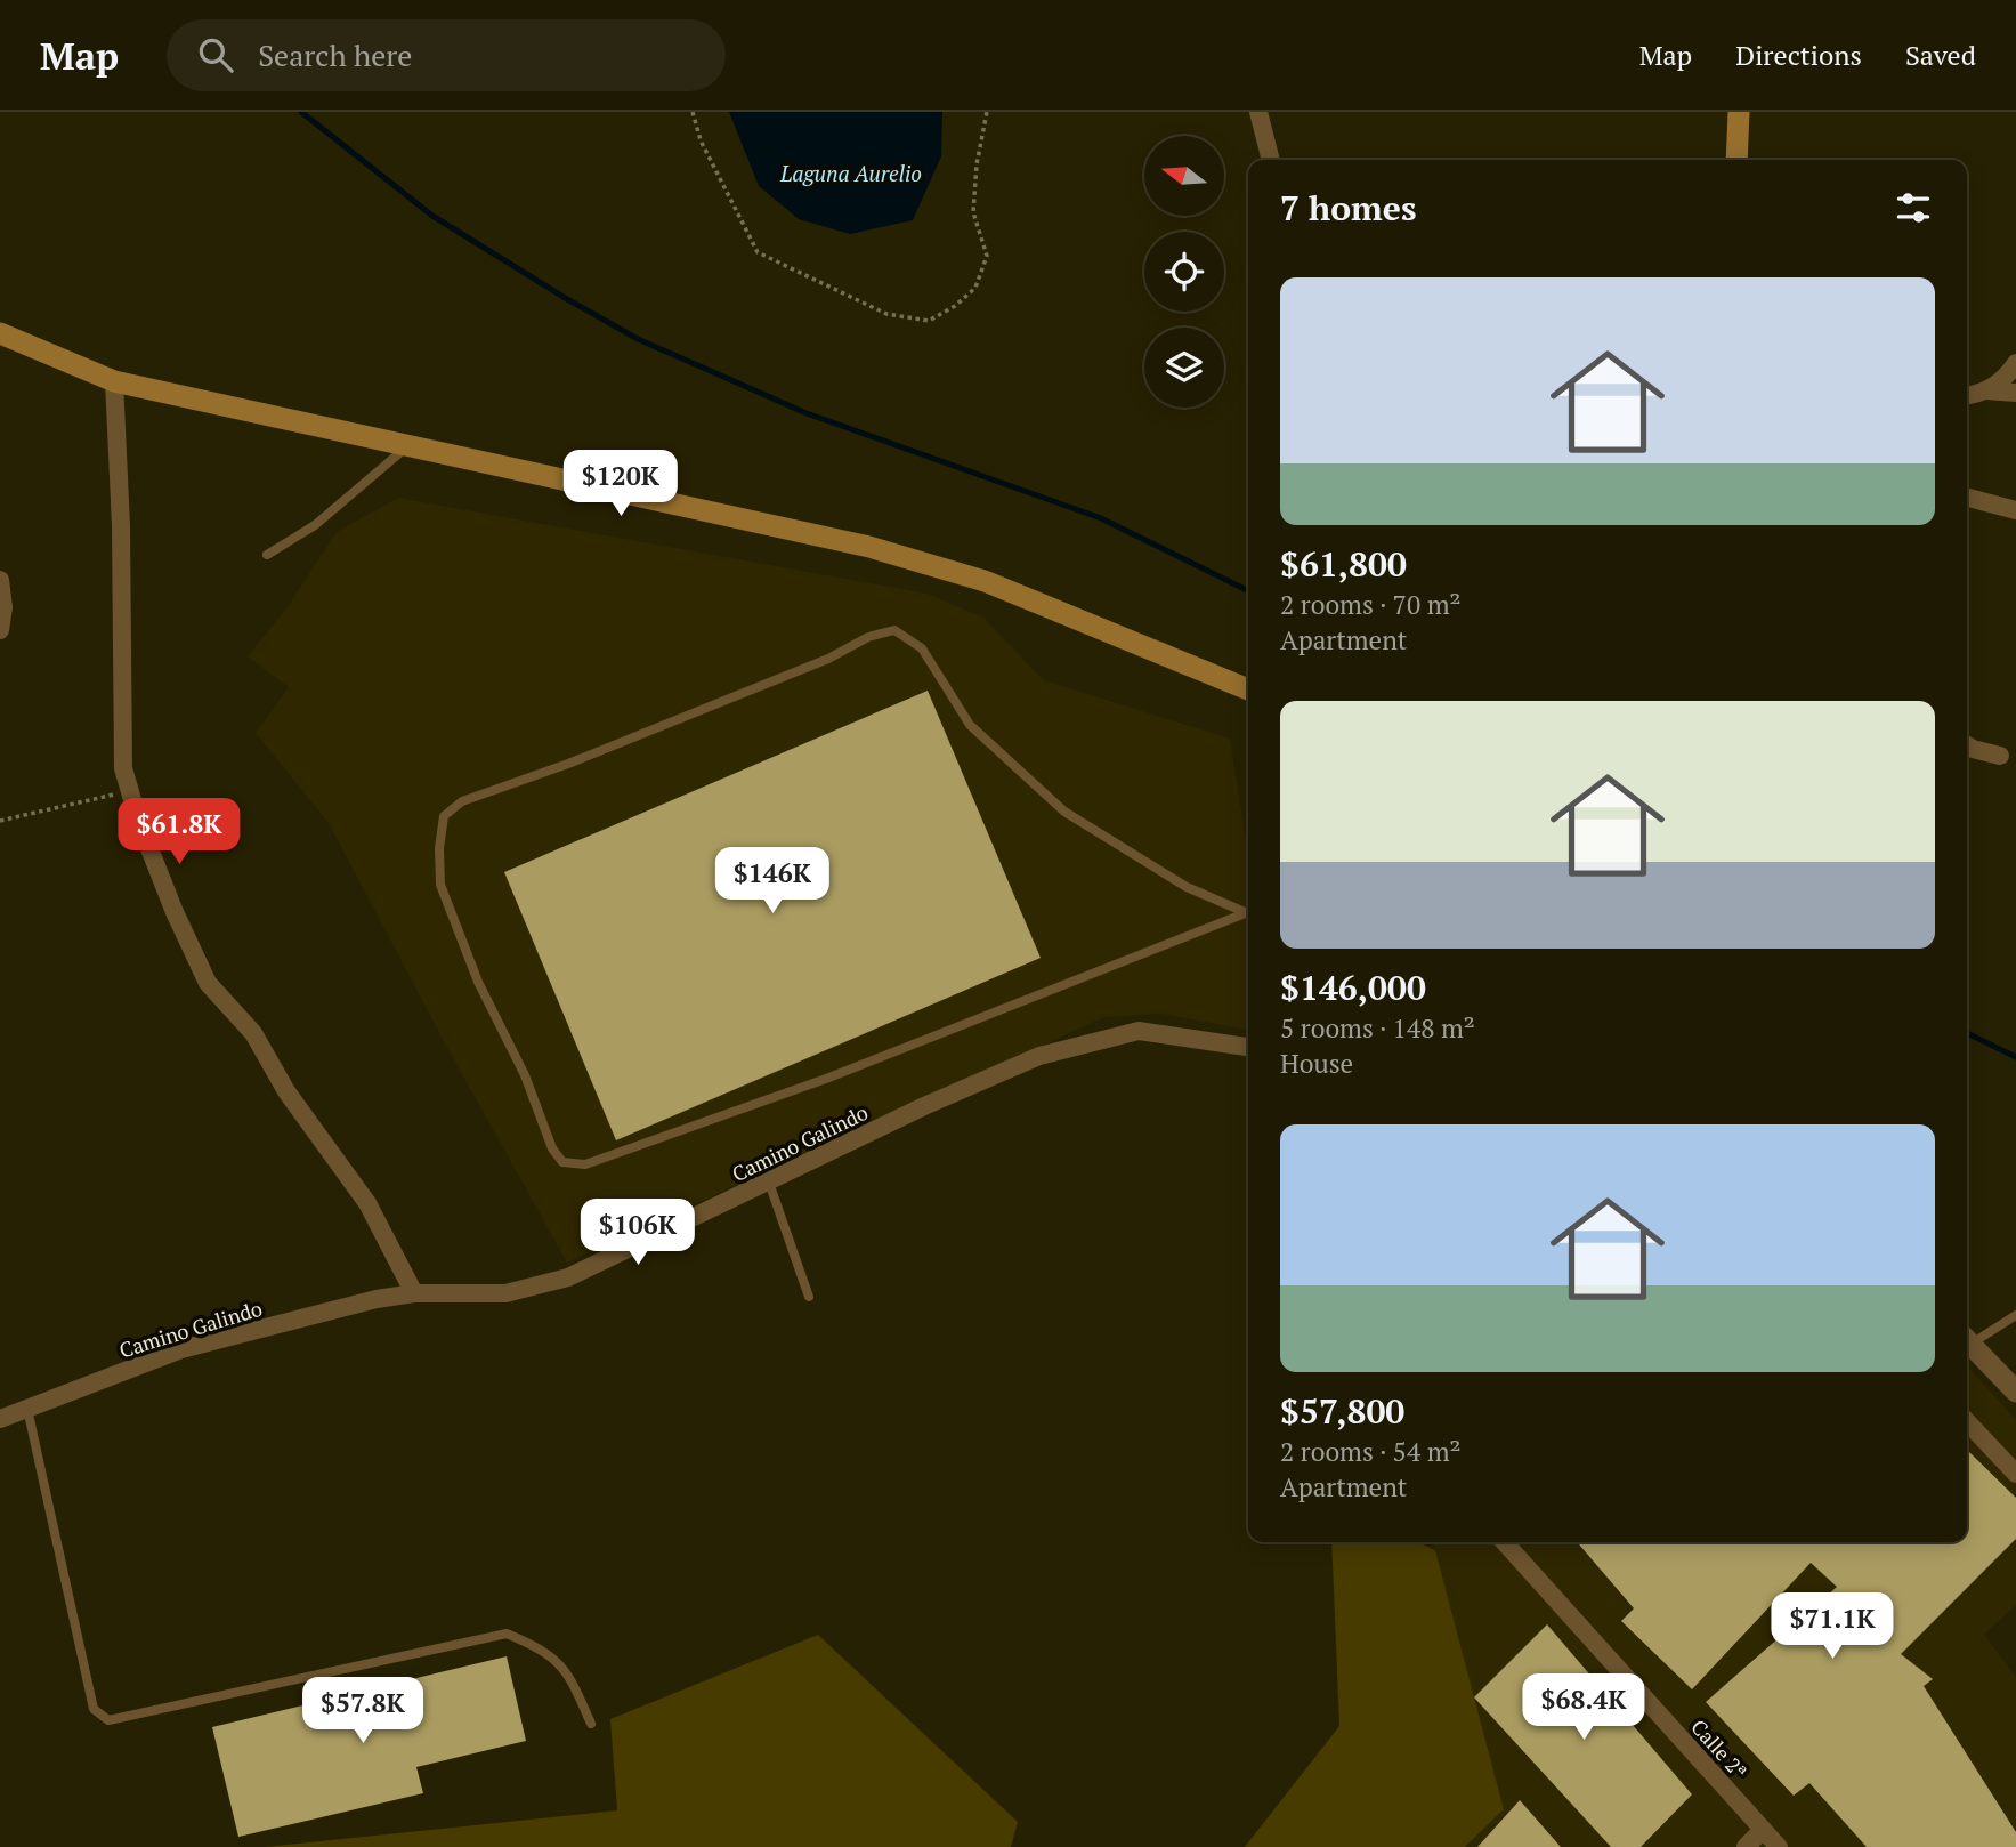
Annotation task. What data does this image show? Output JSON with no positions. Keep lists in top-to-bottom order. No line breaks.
{"streets":{"street":["Camino Galindo","Calle 2ª"]},"water":["Laguna Aurelio"],"north":"left","page":{"header":"Map","search":"Search here","nav":["Map","Directions","Saved"],"heading":"7 homes","list":[{"name":"$61,800","note":"2 rooms · 70 m² · Apartment"},{"name":"$146,000","note":"5 rooms · 148 m² · House"},{"name":"$57,800","note":"2 rooms · 54 m² · Apartment"}],"price":["$120K","$61.8K","$146K","$106K","$71.1K","$68.4K","$57.8K"]}}
